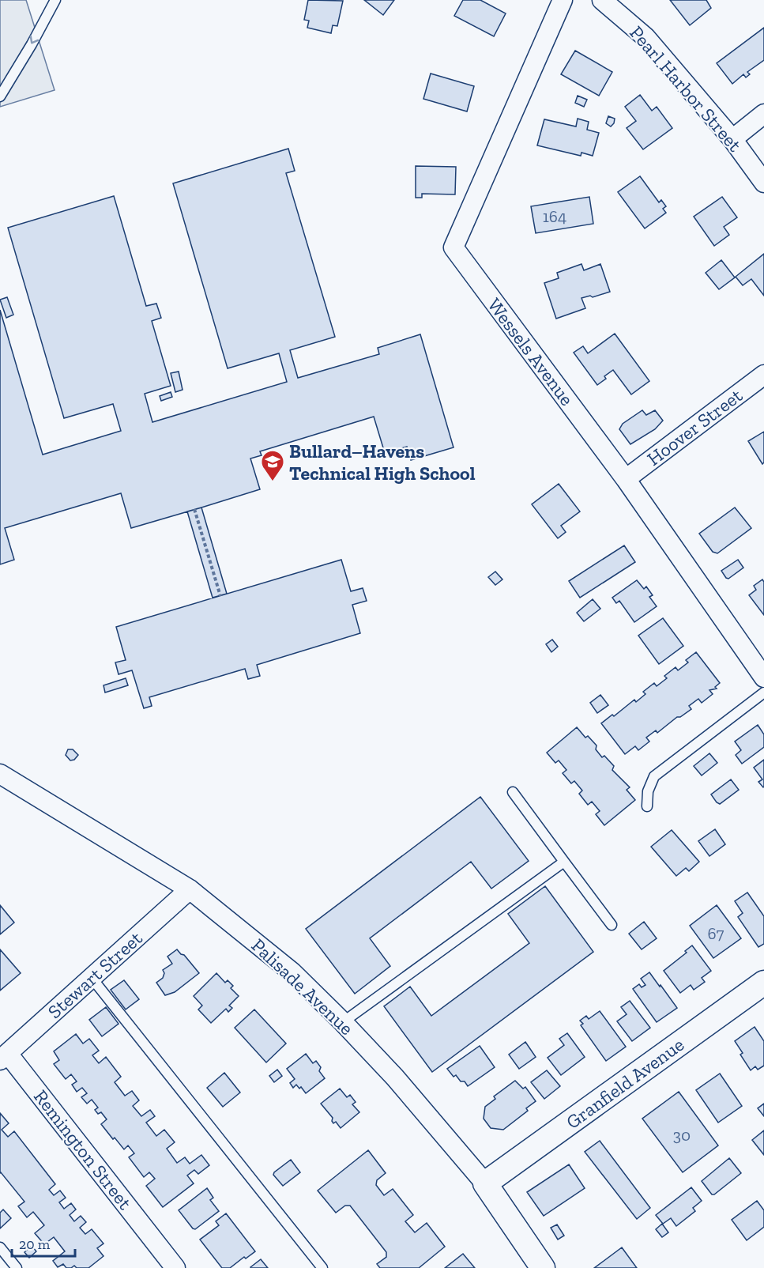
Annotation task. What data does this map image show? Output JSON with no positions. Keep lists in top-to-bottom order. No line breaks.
{"streets":{"street":["Pearl Harbor Street","Wessels Avenue","Hoover Street","Stewart Street","Palisade Avenue","Granfield Avenue","Remington Street"]},"crossings":[["Wessels Avenue","Hoover Street"],["Stewart Street","Palisade Avenue"],["Stewart Street","Remington Street"],["Palisade Avenue","Granfield Avenue"]],"places":{"school or university":["Bullard–Havens Technical High School"]},"house_numbers":["164","67","30"],"scale_bar":"20 m"}
